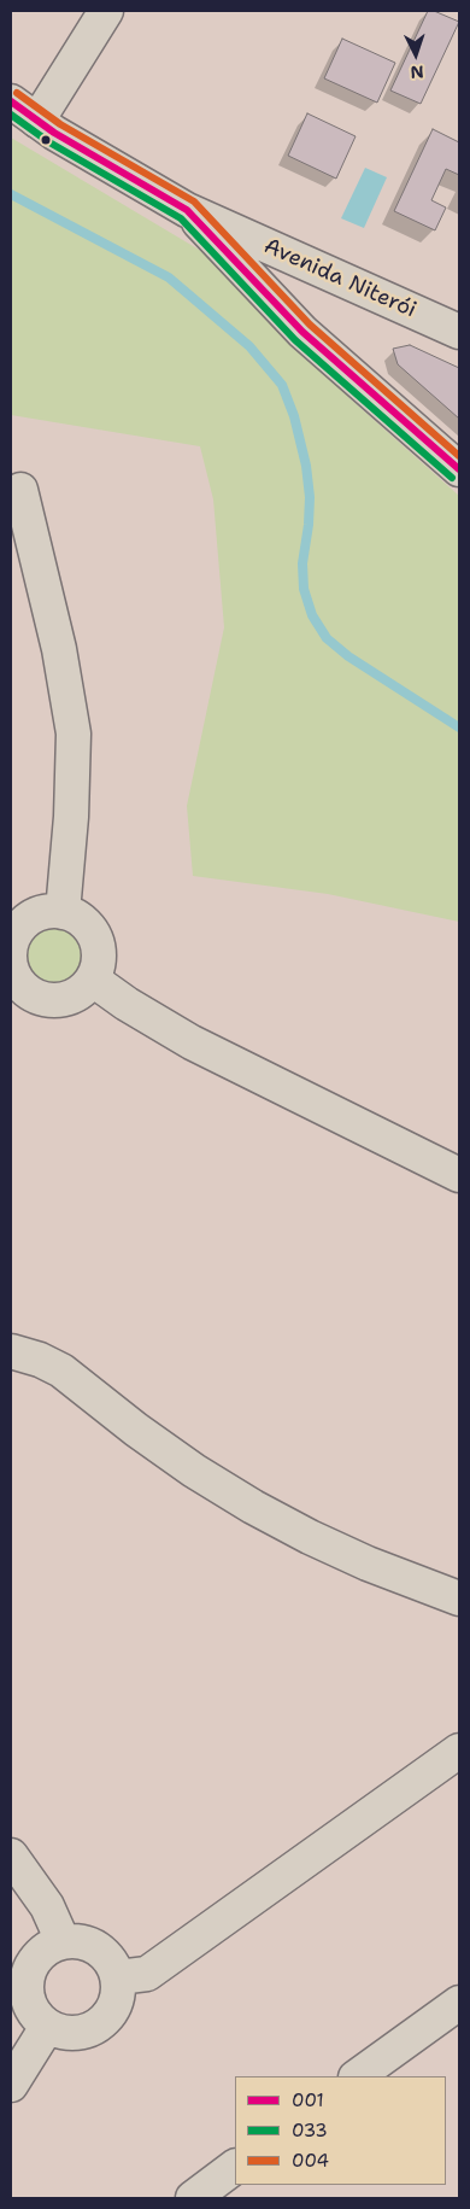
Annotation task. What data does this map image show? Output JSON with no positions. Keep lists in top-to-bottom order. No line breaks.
{"streets":{"street":["Avenida Niterói"]},"lines":["transit line 004","transit line 001","transit line 033"],"legend":["001","033","004"],"north":"bottom"}
